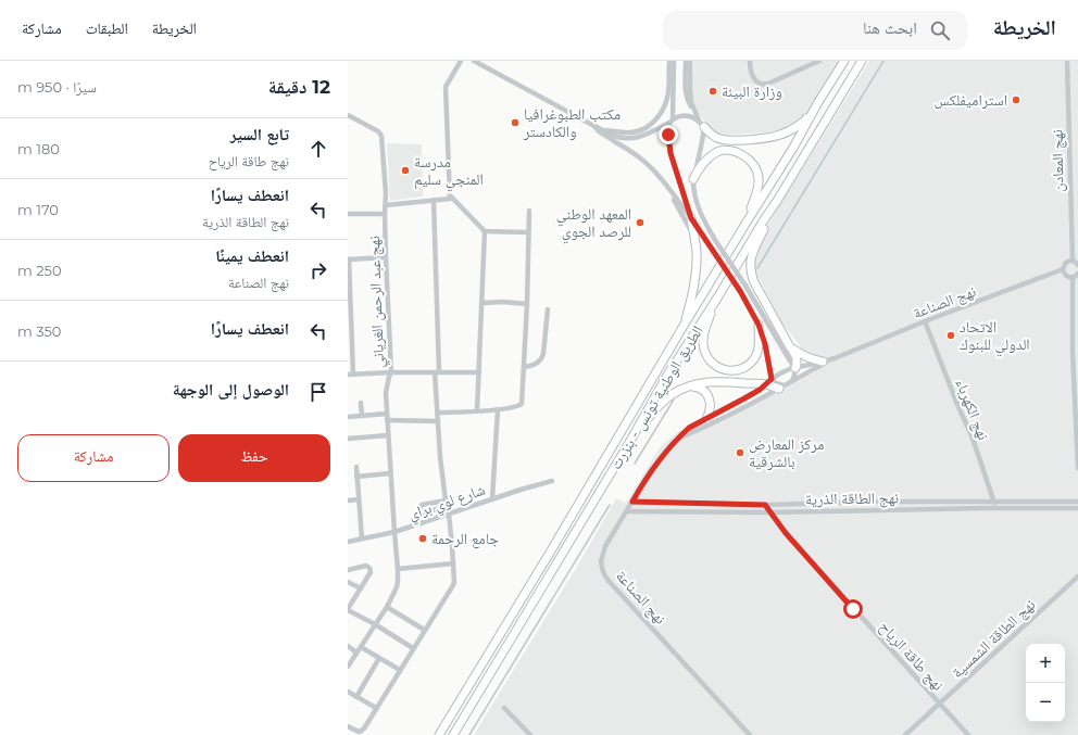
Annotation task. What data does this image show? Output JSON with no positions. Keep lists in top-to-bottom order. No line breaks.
{"streets":{"highway":["الطريق الوطنية تونس - بنزرت"],"street":["نهج المعادن","نهج عبد الرحمن الغرياني","نهج الصناعة","نهج الكهرباء","نهج الطاقة الذرية","شارع لوي براي","نهج الطاقة الشمسية","نهج طاقة الرياح"]},"crossings":[["نهج عبد الرحمن الغرياني","شارع لوي براي"],["نهج الصناعة","نهج الكهرباء"],["نهج الصناعة","نهج الطاقة الذرية"],["نهج الكهرباء","نهج الطاقة الذرية"],["نهج الطاقة الذرية","نهج طاقة الرياح"],["نهج الطاقة الشمسية","نهج طاقة الرياح"]],"places":["وزارة البيئة","استراميفلكس","مكتب الطبوغرافيا والكادستر","مدرسة المنجي سليم","المعهد الوطني للرصد الجوي","الاتحاد الدولي للبنوك","مركز المعارض بالشرقية","جامع الرحمة"],"page":{"header":"الخريطة","search":"ابحث هنا","nav":["الخريطة","الطبقات","مشاركة"],"heading":["12 دقيقة","سيرًا · 950 m"],"list":[["تابع السير","نهج طاقة الرياح","180 m"],["انعطف يسارًا","نهج الطاقة الذرية","170 m"],["انعطف يمينًا","نهج الصناعة","250 m"],["انعطف يسارًا","350 m"],"الوصول إلى الوجهة"],"buttons":["حفظ","مشاركة"],"map_buttons":["+","−"]}}
